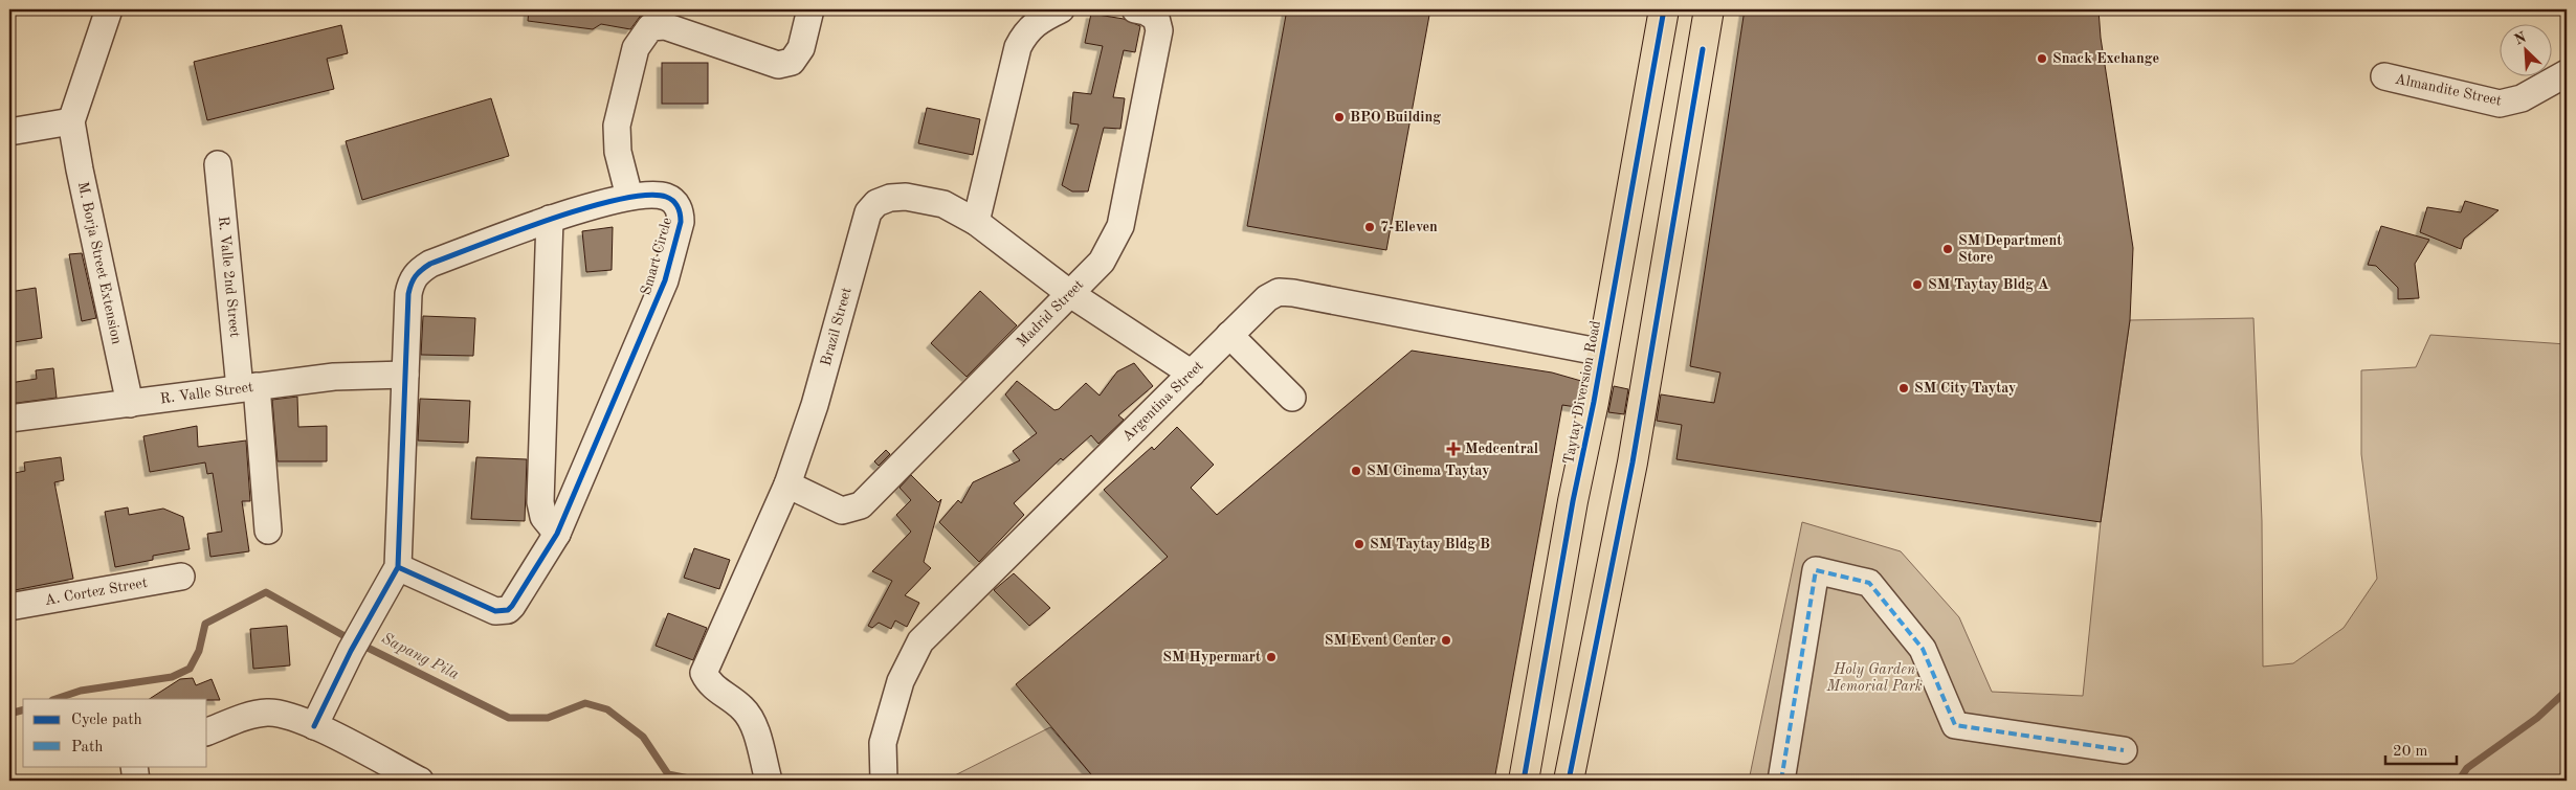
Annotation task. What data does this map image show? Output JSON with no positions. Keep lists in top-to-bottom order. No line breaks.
{"streets":{"main road":["Taytay Diversion Road"],"street":["Almandite Street","Smart Circle","M. Borja Street Extension","R. Valle 2nd Street","Madrid Street","Brazil Street","R. Valle Street","Argentina Street","A. Cortez Street"]},"crossings":[["Smart Circle","R. Valle Street"],["M. Borja Street Extension","R. Valle Street"],["R. Valle 2nd Street","R. Valle Street"],["Madrid Street","Brazil Street"],["Brazil Street","Argentina Street"],["Taytay Diversion Road","Argentina Street"]],"water":["Sapang Pila"],"parks":["Holy Garden Memorial Park"],"places":{"other":["Snack Exchange","BPO Building","7-Eleven","SM Department Store","SM Taytay Bldg A","SM City Taytay","SM Cinema Taytay","SM Taytay Bldg B","SM Event Center","SM Hypermart"],"health":["Medcentral"]},"legend":["Cycle path","Path"],"scale_bar":"20 m","north":"top left"}
